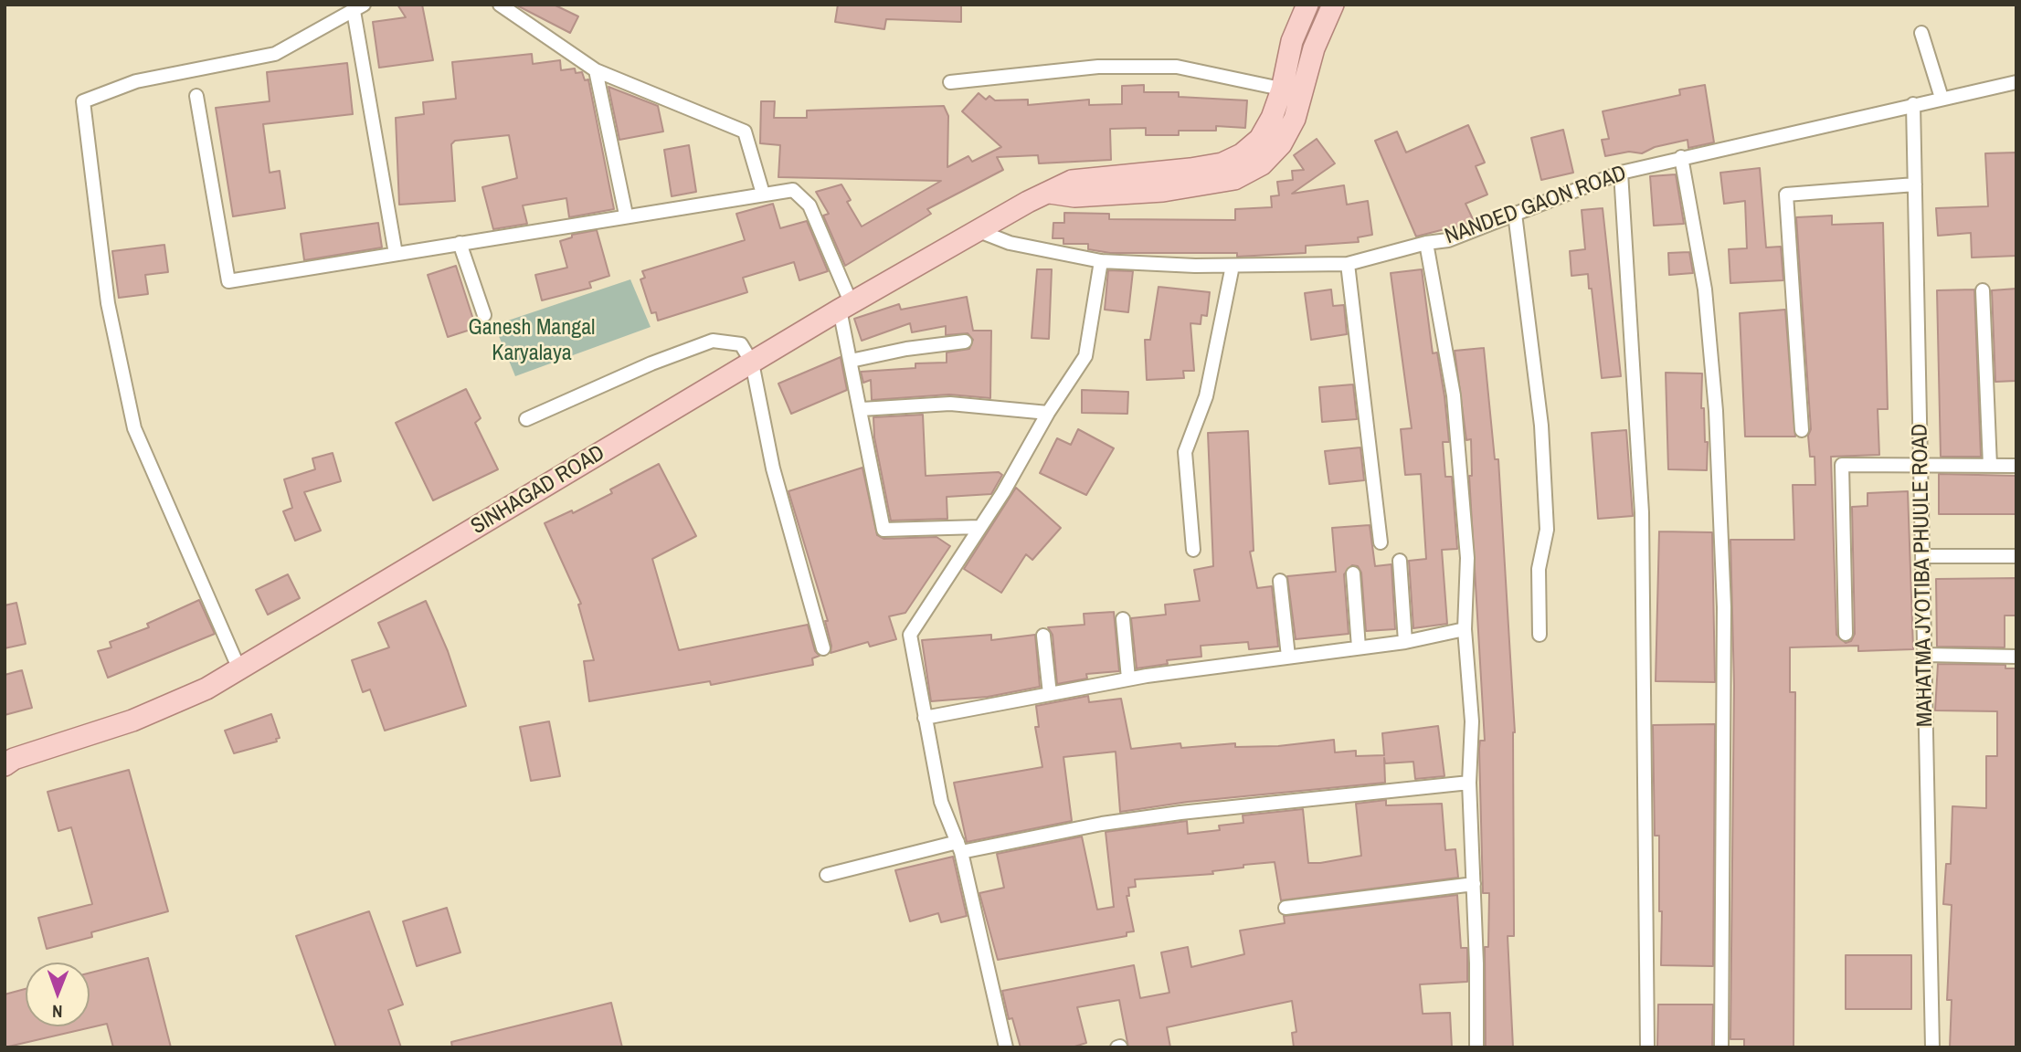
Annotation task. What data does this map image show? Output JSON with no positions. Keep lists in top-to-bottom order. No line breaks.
{"streets":{"main road":["SINHAGAD ROAD"],"street":["NANDED GAON ROAD","MAHATMA JYOTIBA PHUULE ROAD"]},"crossings":[["NANDED GAON ROAD","SINHAGAD ROAD"],["NANDED GAON ROAD","MAHATMA JYOTIBA PHUULE ROAD"]],"parks":["Ganesh Mangal Karyalaya"],"north":"bottom"}
